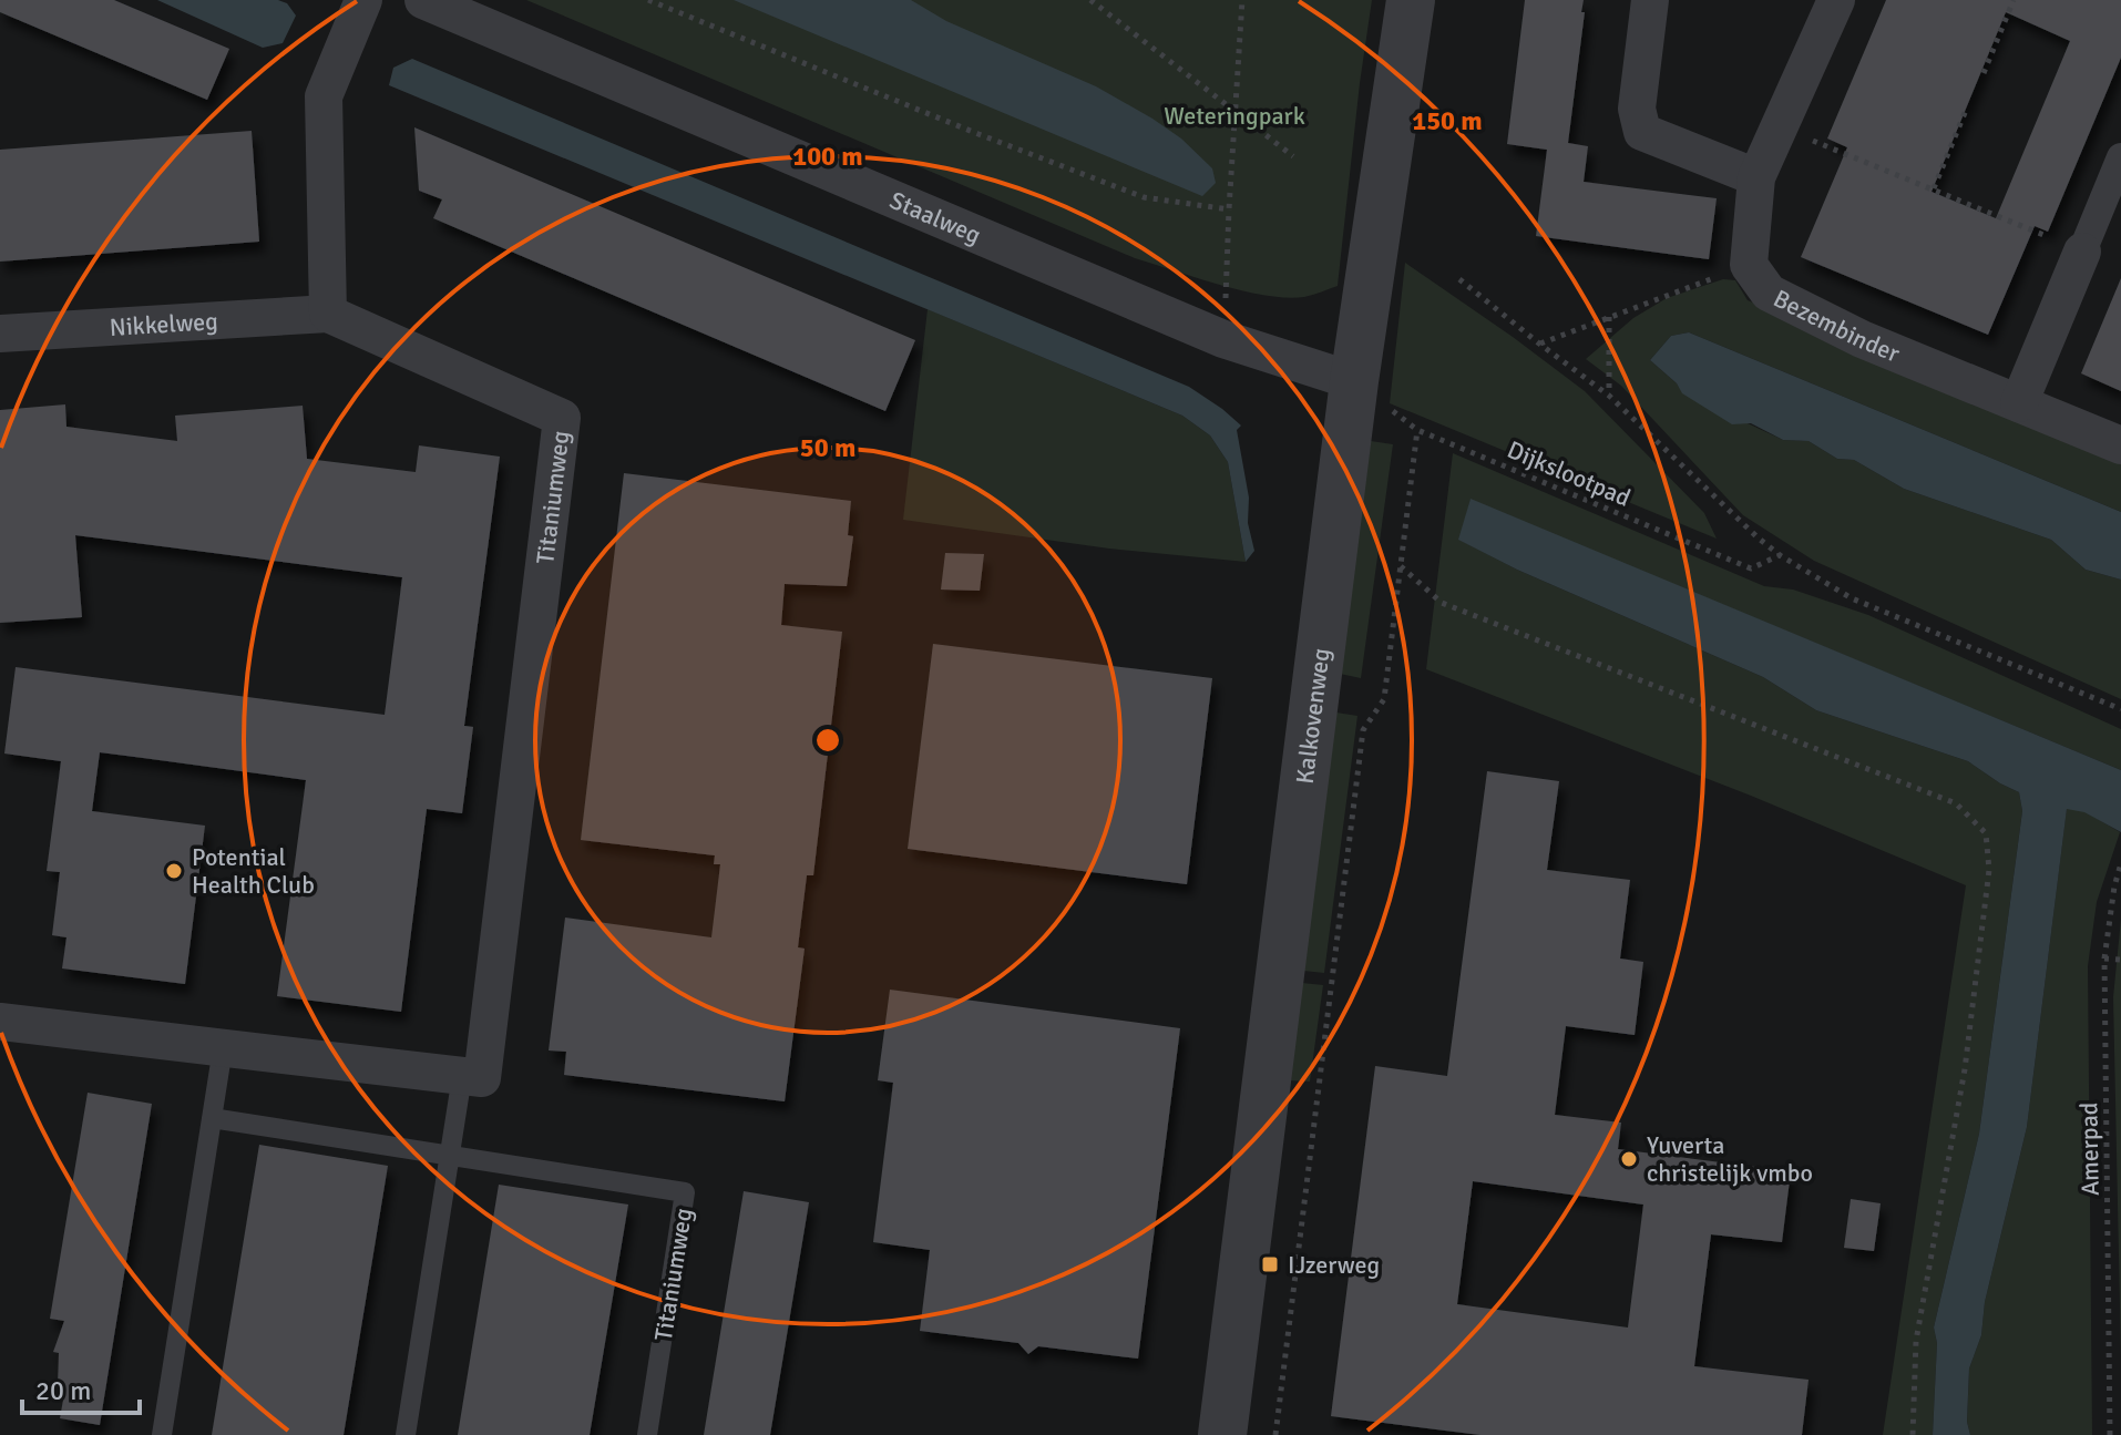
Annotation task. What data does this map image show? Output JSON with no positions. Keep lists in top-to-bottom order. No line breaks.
{"streets":{"street":["Staalweg","Nikkelweg","Bezembinder","Titaniumweg","Kalkovenweg"],"path":["Dijkslootpad","Amerpad"]},"crossings":[["Staalweg","Dijkslootpad"],["Staalweg","Kalkovenweg"],["Nikkelweg","Titaniumweg"],["Dijkslootpad","Kalkovenweg"]],"parks":["Weteringpark"],"places":{"other":["Potential Health Club","Yuverta christelijk vmbo"],"transit":["IJzerweg"]},"scale_bar":"20 m","rings":["150 m","100 m","50 m"]}
